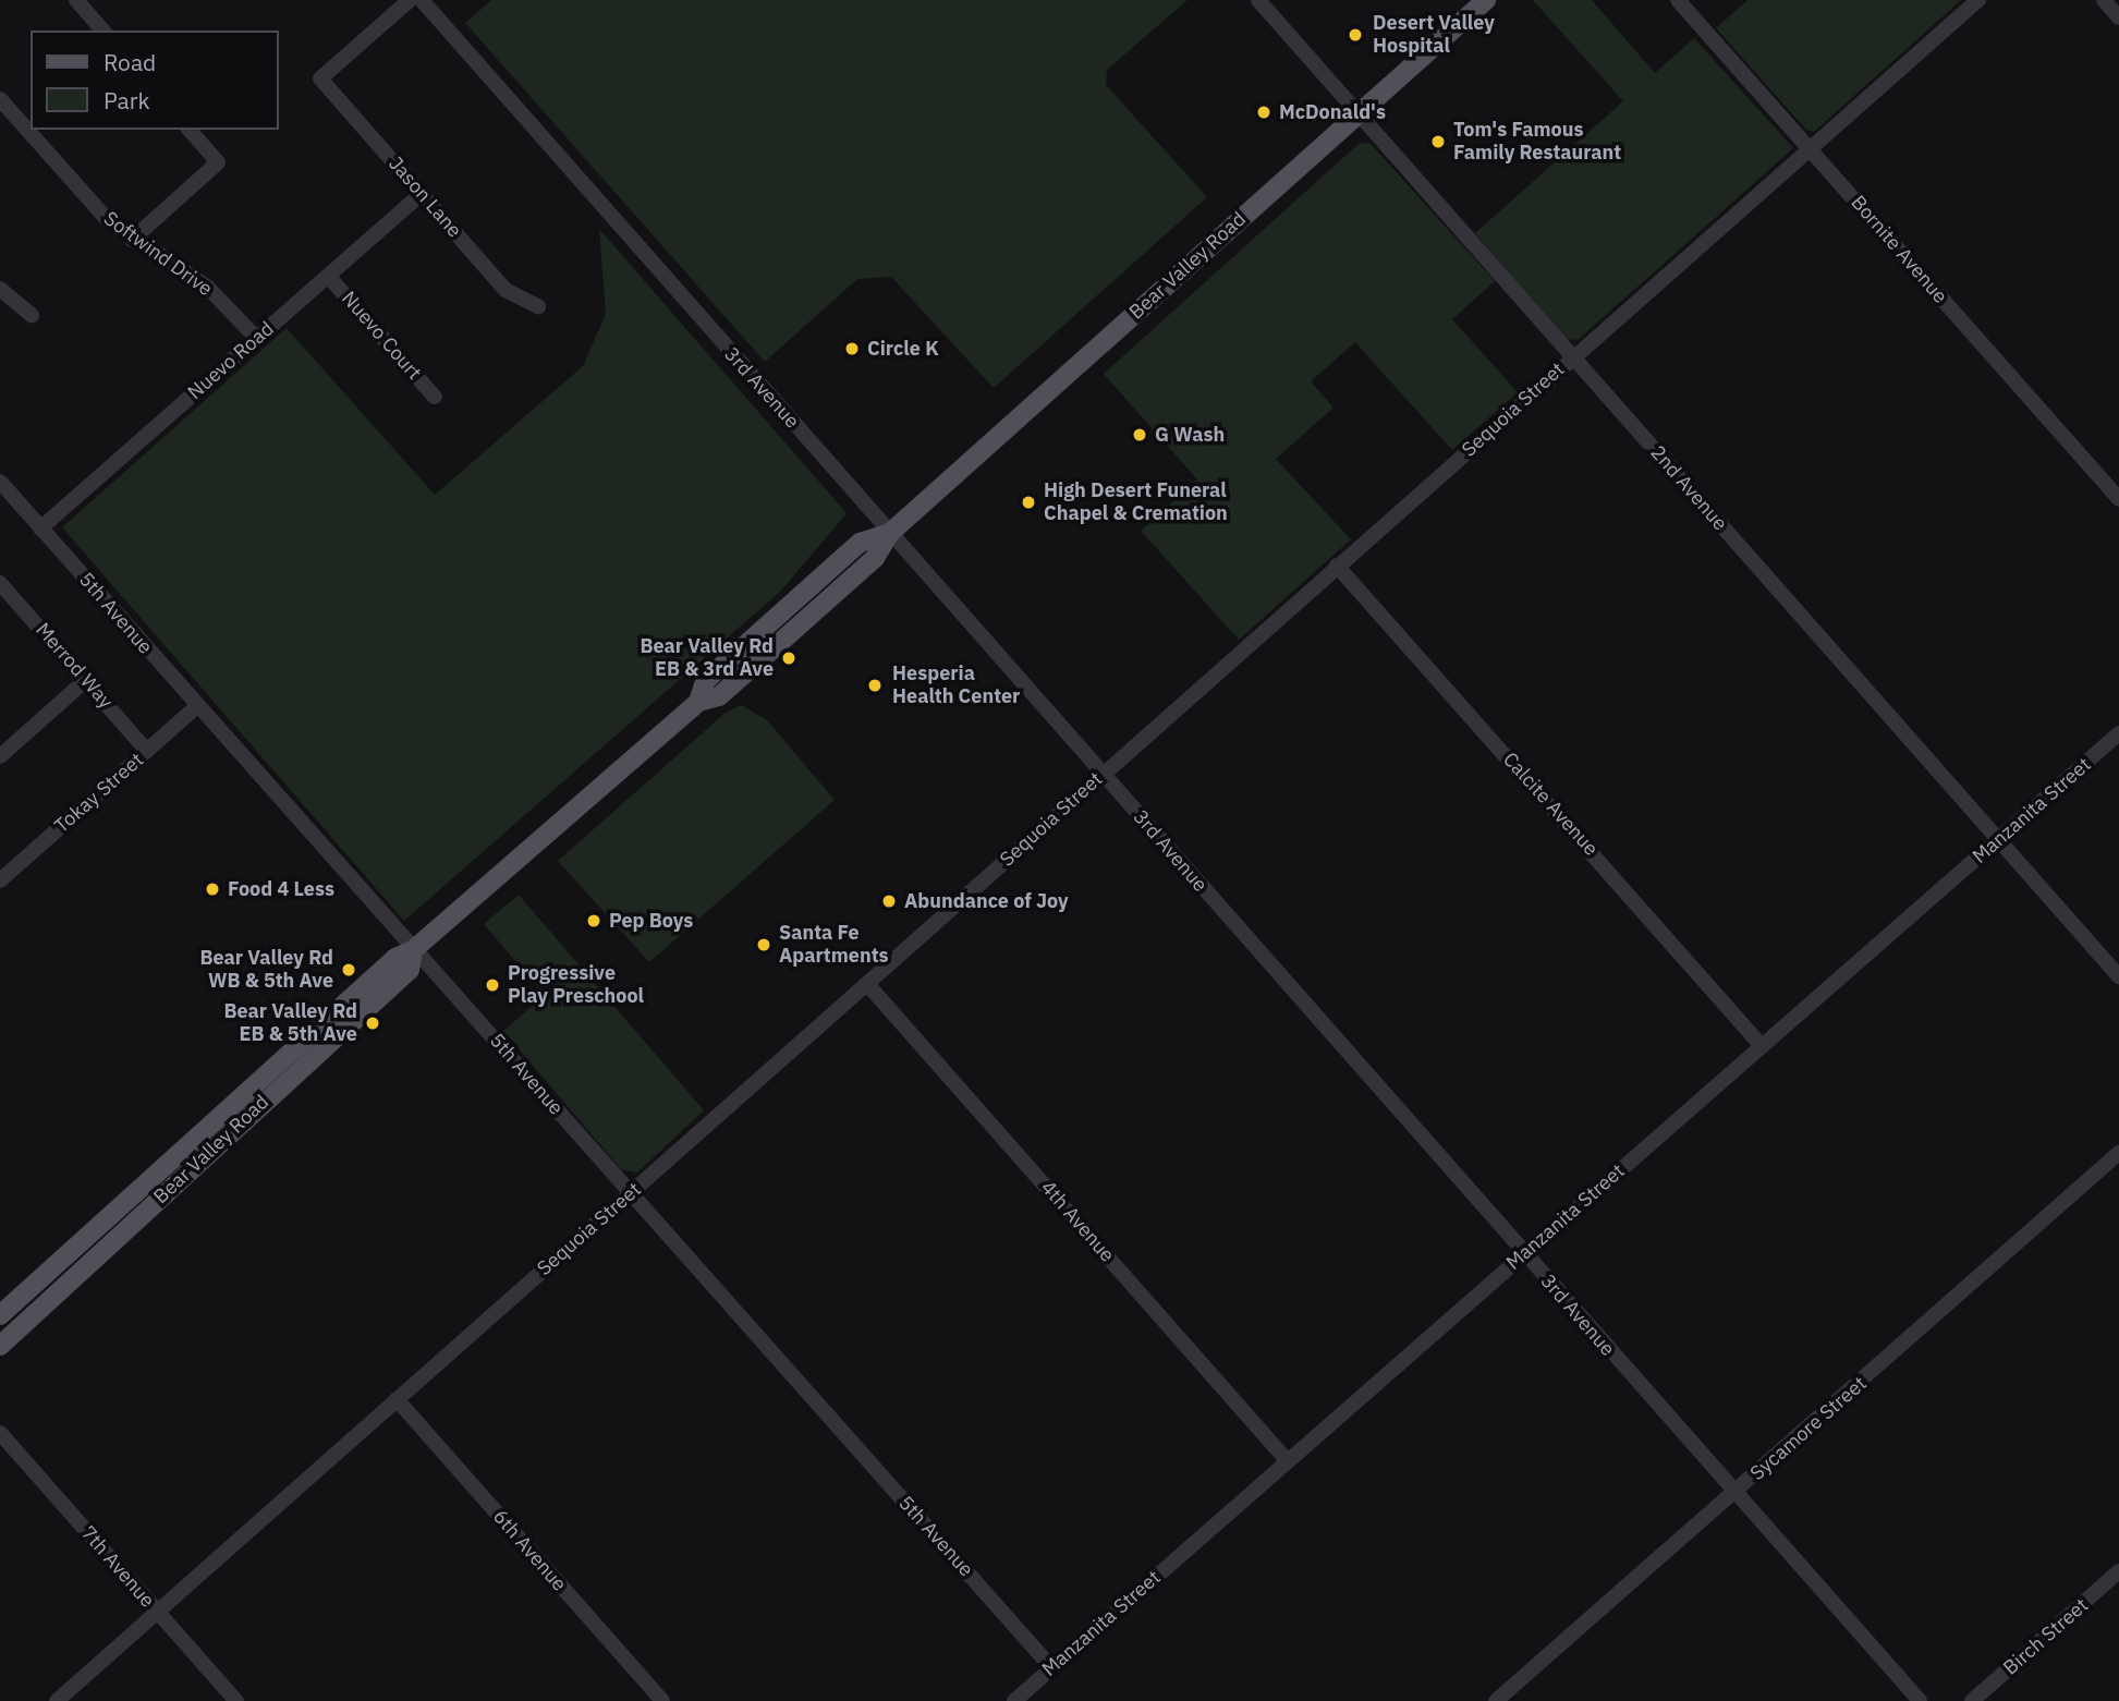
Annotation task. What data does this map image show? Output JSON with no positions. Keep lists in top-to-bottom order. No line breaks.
{"streets":{"main road":["Bear Valley Road"],"street":["Jason Lane","Bornite Avenue","Softwind Drive","Nuevo Court","Nuevo Road","3rd Avenue","Sequoia Street","2nd Avenue","5th Avenue","Merrod Way","Tokay Street","Calcite Avenue","Manzanita Street","4th Avenue","Sycamore Street","6th Avenue","7th Avenue","Birch Street"]},"crossings":[["Jason Lane","Nuevo Road"],["Bornite Avenue","Sequoia Street"],["Softwind Drive","Nuevo Road"],["Bear Valley Road","3rd Avenue"],["Bear Valley Road","2nd Avenue"],["Bear Valley Road","5th Avenue"],["Nuevo Court","Nuevo Road"],["Nuevo Road","5th Avenue"],["3rd Avenue","Sequoia Street"],["3rd Avenue","Manzanita Street"],["3rd Avenue","Sycamore Street"],["Sequoia Street","2nd Avenue"],["Sequoia Street","5th Avenue"],["Sequoia Street","Calcite Avenue"],["Sequoia Street","4th Avenue"],["Sequoia Street","6th Avenue"],["Sequoia Street","7th Avenue"],["2nd Avenue","Manzanita Street"],["5th Avenue","Tokay Street"],["5th Avenue","Manzanita Street"],["Merrod Way","Tokay Street"],["Calcite Avenue","Manzanita Street"],["Manzanita Street","4th Avenue"]],"places":["Desert Valley Hospital","McDonald's","Tom's Famous Family Restaurant","Circle K","G Wash","High Desert Funeral Chapel & Cremation","Bear Valley Rd EB & 3rd Ave","Hesperia Health Center","Food 4 Less","Abundance of Joy","Pep Boys","Santa Fe Apartments","Bear Valley Rd WB & 5th Ave","Progressive Play Preschool","Bear Valley Rd EB & 5th Ave"],"legend":["Road","Park"]}
